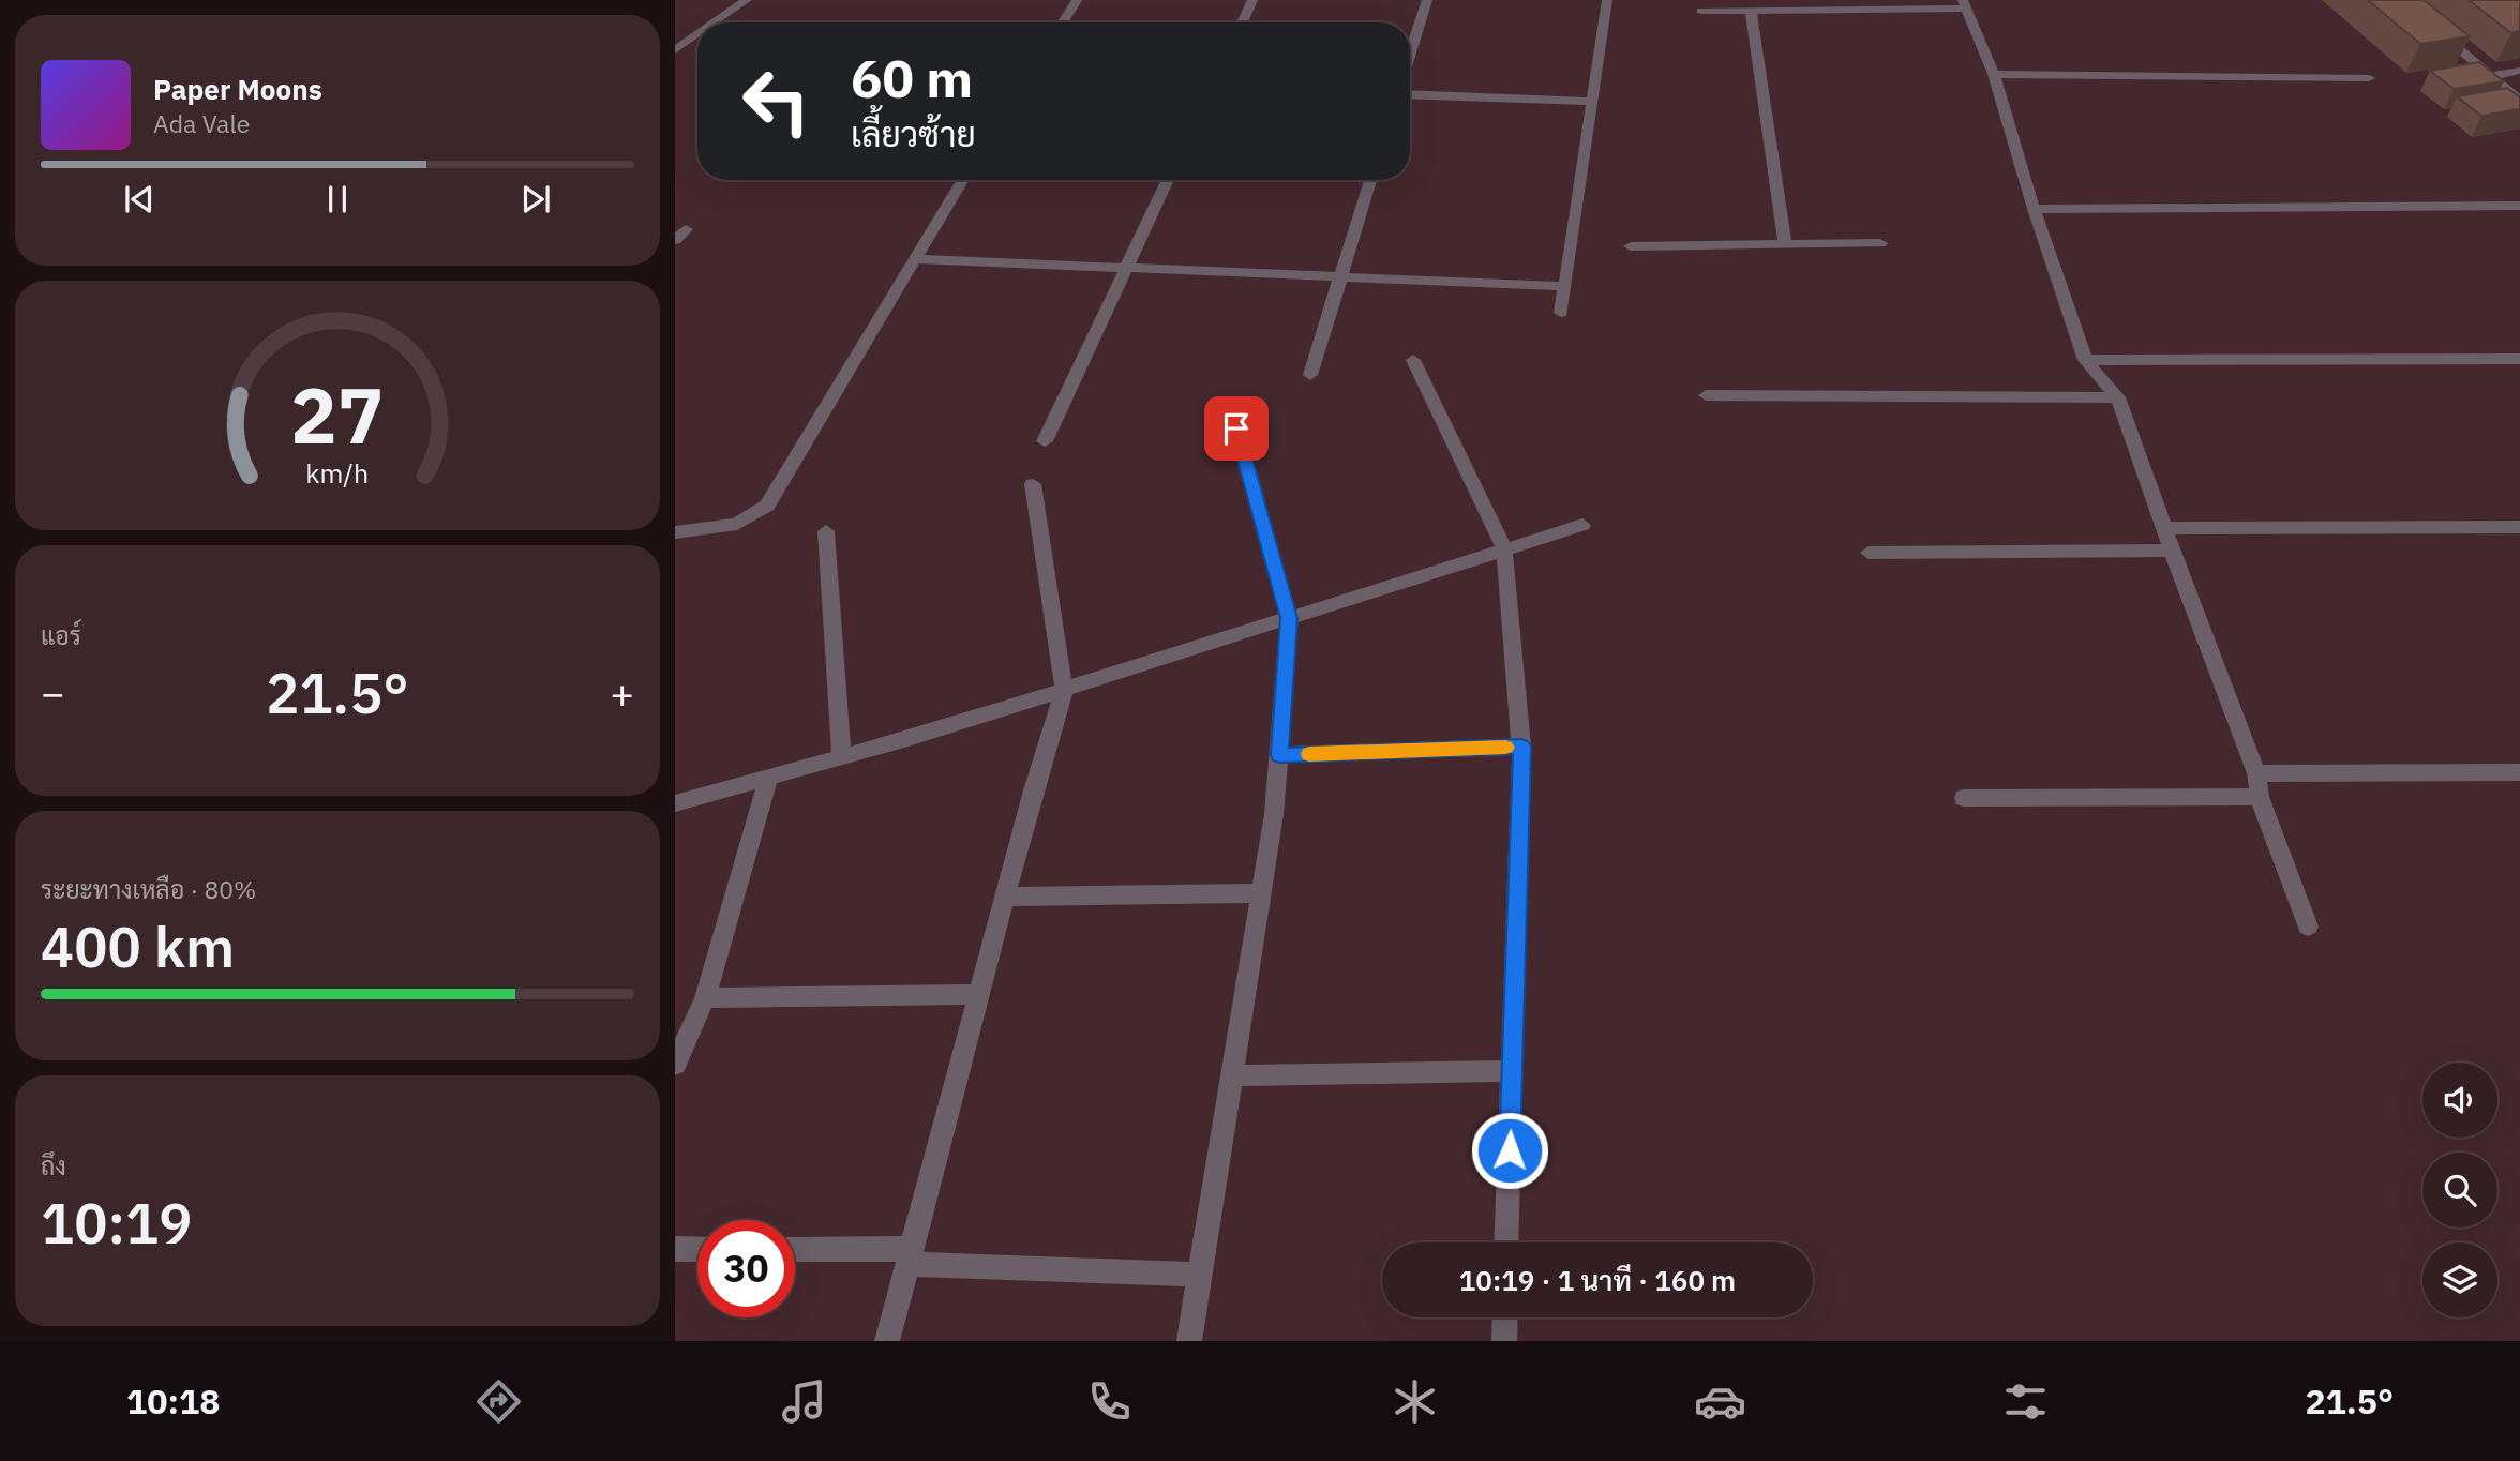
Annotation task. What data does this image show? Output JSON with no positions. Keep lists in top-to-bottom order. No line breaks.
{"page":{"turn":["60 m","เลี้ยวซ้าย"],"song":["Paper Moons","Ada Vale"],"tile":["แอร์",["ระยะทางเหลือ · 80%","400 km"],["ถึง","10:19"]],"heat":["−","21.5°","+"],"limit":"30","trip":"10:19 · 1 นาที · 160 m","tabs":["10:18","21.5°"],"gauge":["27","km/h"]}}
